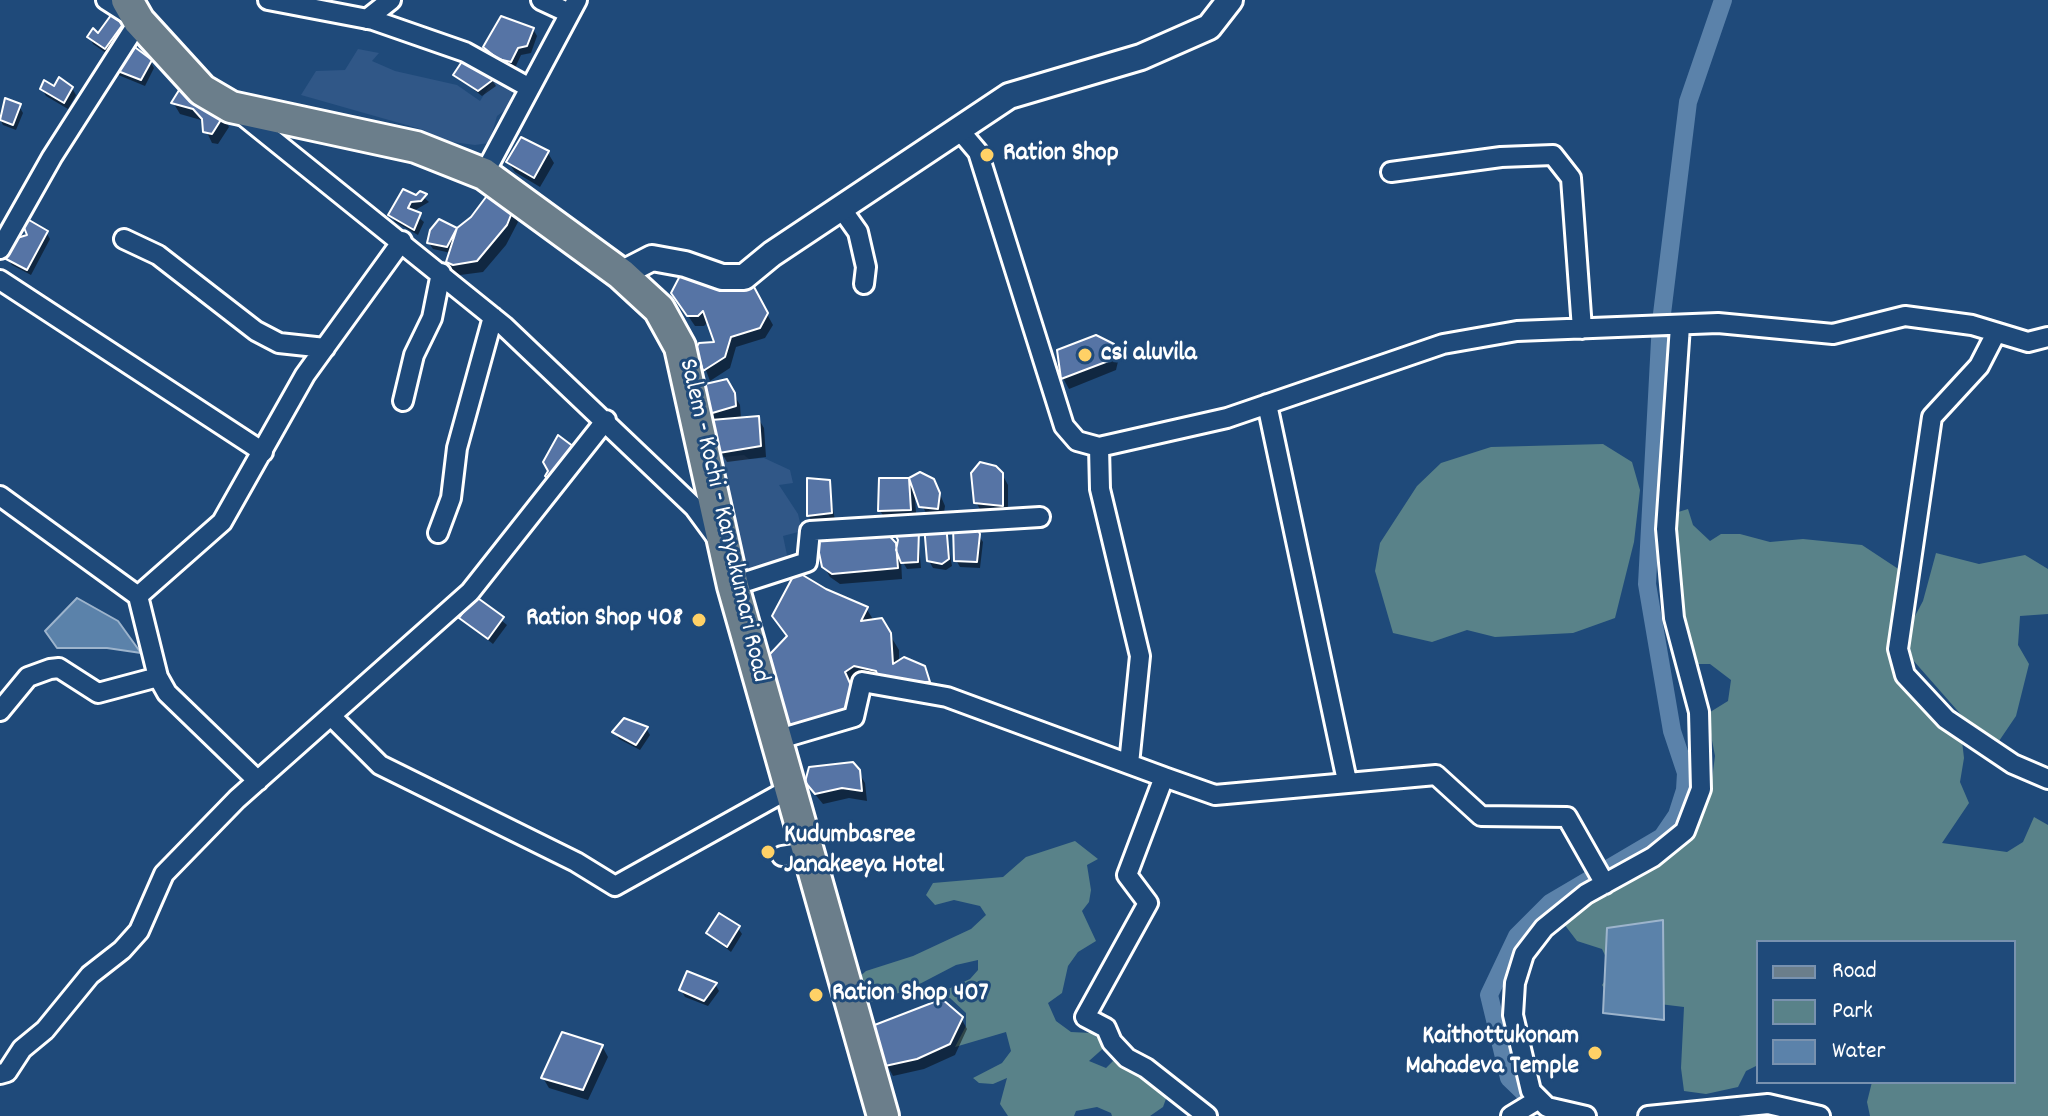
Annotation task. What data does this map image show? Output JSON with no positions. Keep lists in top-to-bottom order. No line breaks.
{"streets":{"main road":["Salem - Kochi - Kanyakumari Road"]},"places":["Ration Shop","csi aluvila","Ration Shop 408","Kudumbasree Janakeeya Hotel","Ration Shop 407","Kaithottukonam Mahadeva Temple"],"legend":["Road","Park","Water"]}
